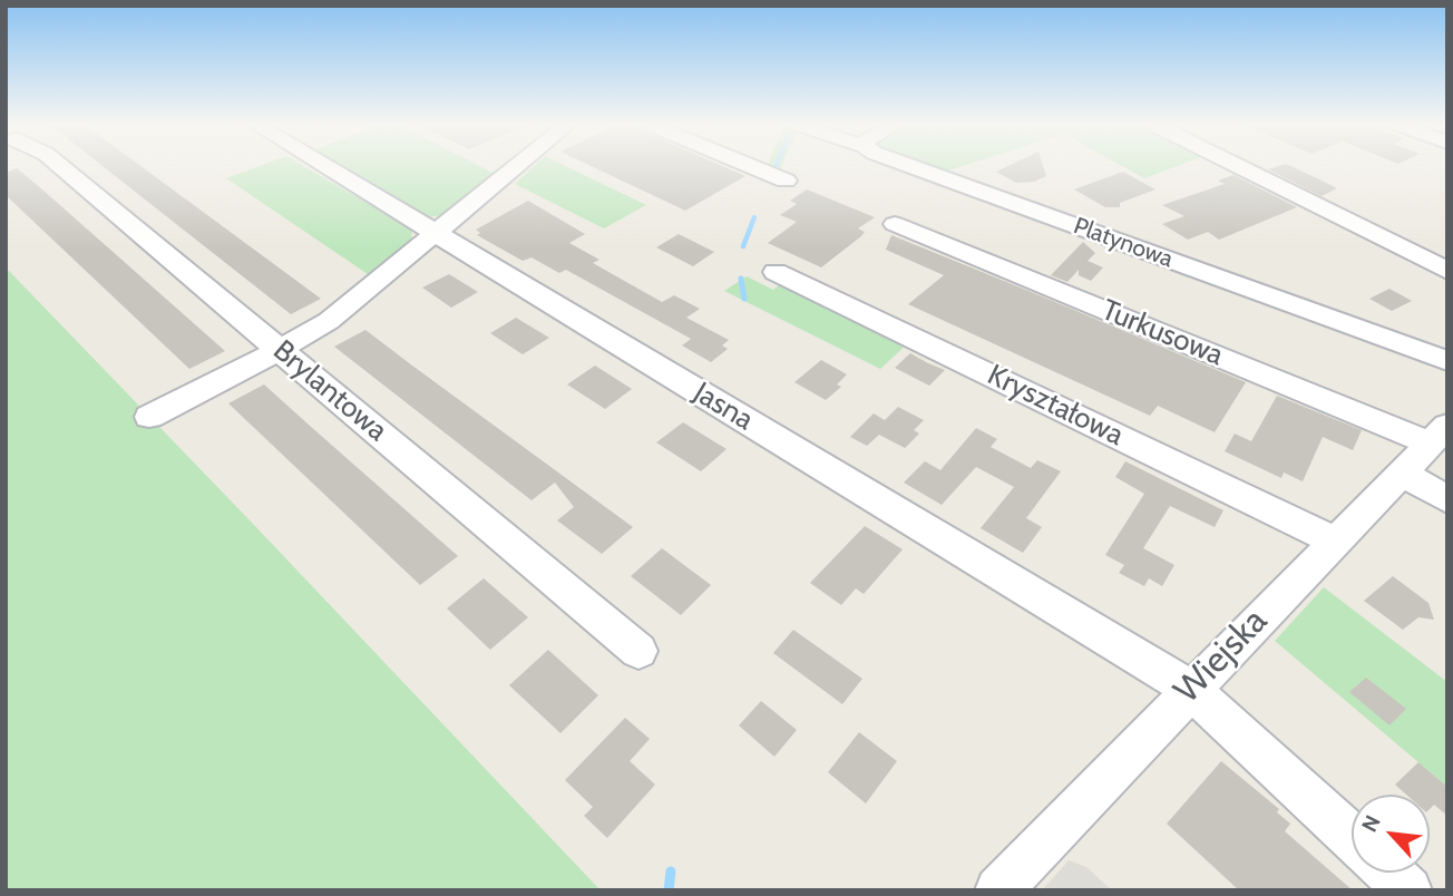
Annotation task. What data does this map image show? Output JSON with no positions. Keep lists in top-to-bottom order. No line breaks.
{"streets":{"street":["Platynowa","Turkusowa","Brylantowa","Kryształowa","Jasna","Wiejska"]},"crossings":[["Turkusowa","Wiejska"],["Kryształowa","Wiejska"],["Jasna","Wiejska"]],"north":"top left"}
